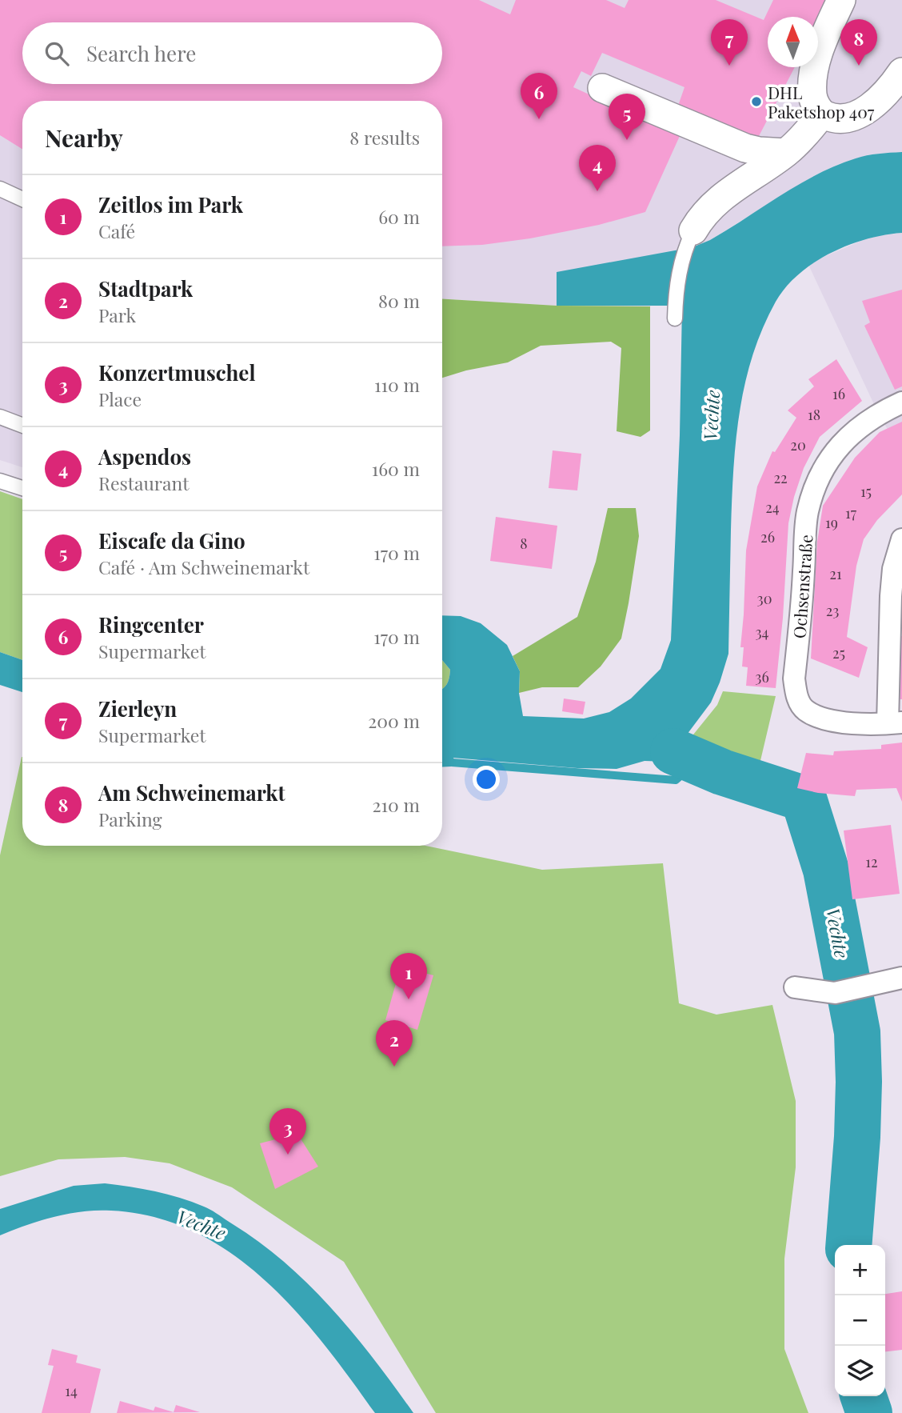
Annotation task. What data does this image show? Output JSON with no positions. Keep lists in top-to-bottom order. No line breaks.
{"streets":{"street":["Ochsenstraße"]},"water":["Vechte"],"places":["DHL Paketshop 407"],"house_numbers":["16","18","20","22","15","24","17","19","26","8","21","30","23","34","25","36","12","14"],"north":"top","page":{"pins":["7","8","6","5","4","1","2","3"],"search":"Search here","heading":["Nearby","8 results"],"list":[{"mark":"1","name":"Zeitlos im Park","note":"Café","value":"60 m"},{"mark":"2","name":"Stadtpark","note":"Park","value":"80 m"},{"mark":"3","name":"Konzertmuschel","note":"Place","value":"110 m"},{"mark":"4","name":"Aspendos","note":"Restaurant","value":"160 m"},{"mark":"5","name":"Eiscafe da Gino","note":"Café · Am Schweinemarkt","value":"170 m"},{"mark":"6","name":"Ringcenter","note":"Supermarket","value":"170 m"},{"mark":"7","name":"Zierleyn","note":"Supermarket","value":"200 m"},{"mark":"8","name":"Am Schweinemarkt","note":"Parking","value":"210 m"}],"map_buttons":["+","−"]}}
